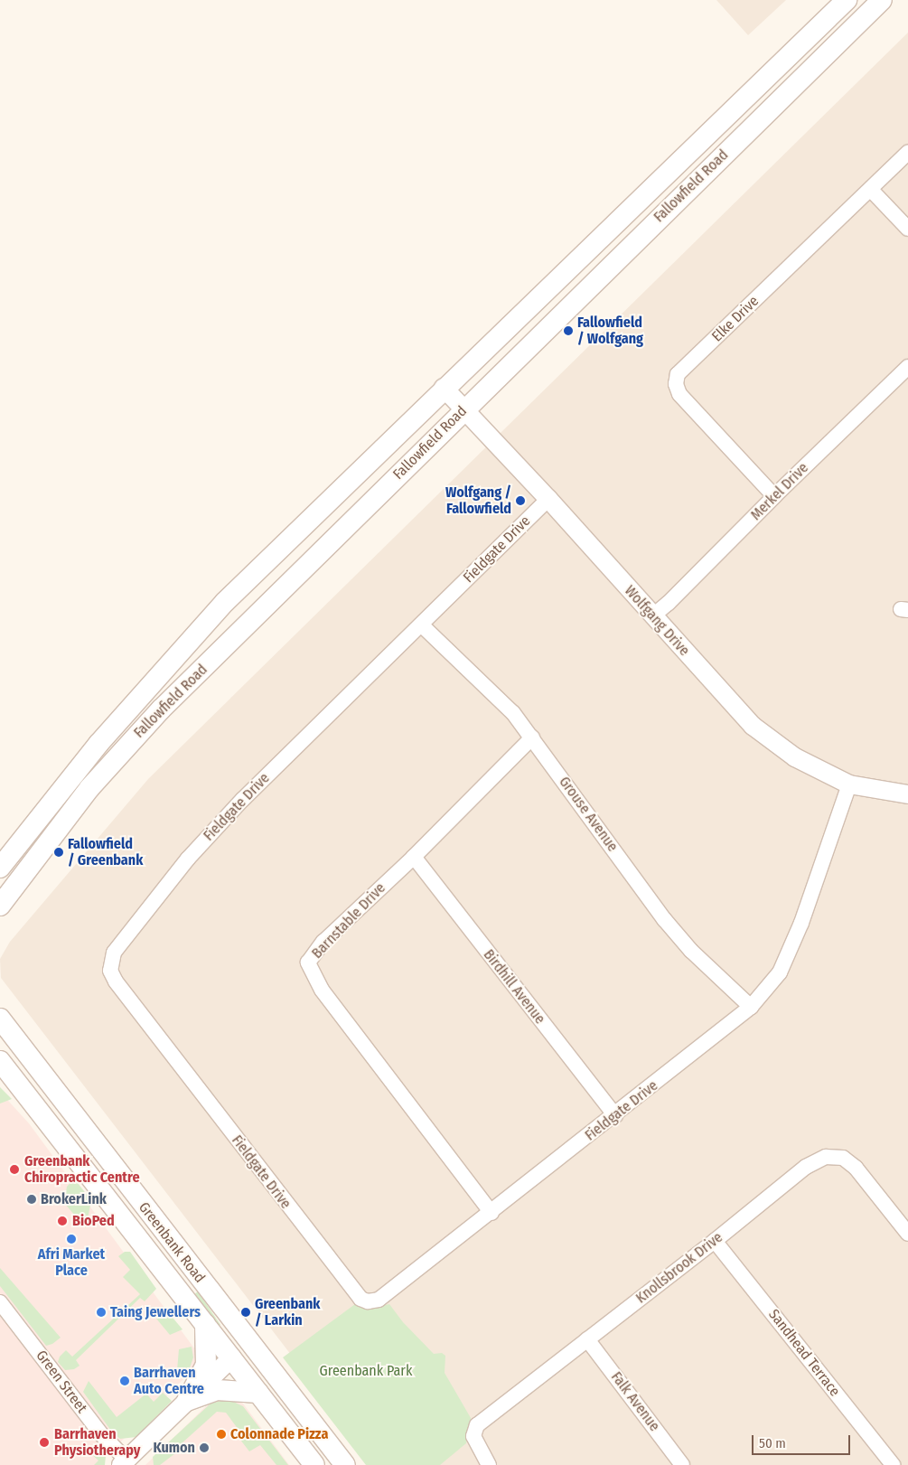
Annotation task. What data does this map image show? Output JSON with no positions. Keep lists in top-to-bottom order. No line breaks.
{"streets":{"main road":["Fallowfield Road","Greenbank Road"],"street":["Elke Drive","Merkel Drive","Fieldgate Drive","Wolfgang Drive","Grouse Avenue","Barnstable Drive","Birdhill Avenue","Knollsbrook Drive","Sandhead Terrace","Green Street","Falk Avenue"]},"crossings":[["Fallowfield Road","Wolfgang Drive"],["Elke Drive","Merkel Drive"],["Merkel Drive","Wolfgang Drive"],["Fieldgate Drive","Wolfgang Drive"],["Fieldgate Drive","Grouse Avenue"],["Fieldgate Drive","Barnstable Drive"],["Fieldgate Drive","Birdhill Avenue"],["Grouse Avenue","Barnstable Drive"],["Barnstable Drive","Birdhill Avenue"],["Knollsbrook Drive","Sandhead Terrace"],["Knollsbrook Drive","Falk Avenue"]],"parks":["Greenbank Park"],"places":["Fallowfield / Wolfgang","Wolfgang / Fallowfield","Fallowfield / Greenbank","Greenbank Chiropractic Centre","BrokerLink","BioPed","Afri Market Place","Taing Jewellers","Greenbank / Larkin","Barrhaven Auto Centre","Colonnade Pizza","Barrhaven Physiotherapy","Kumon"],"scale_bar":"50 m"}
